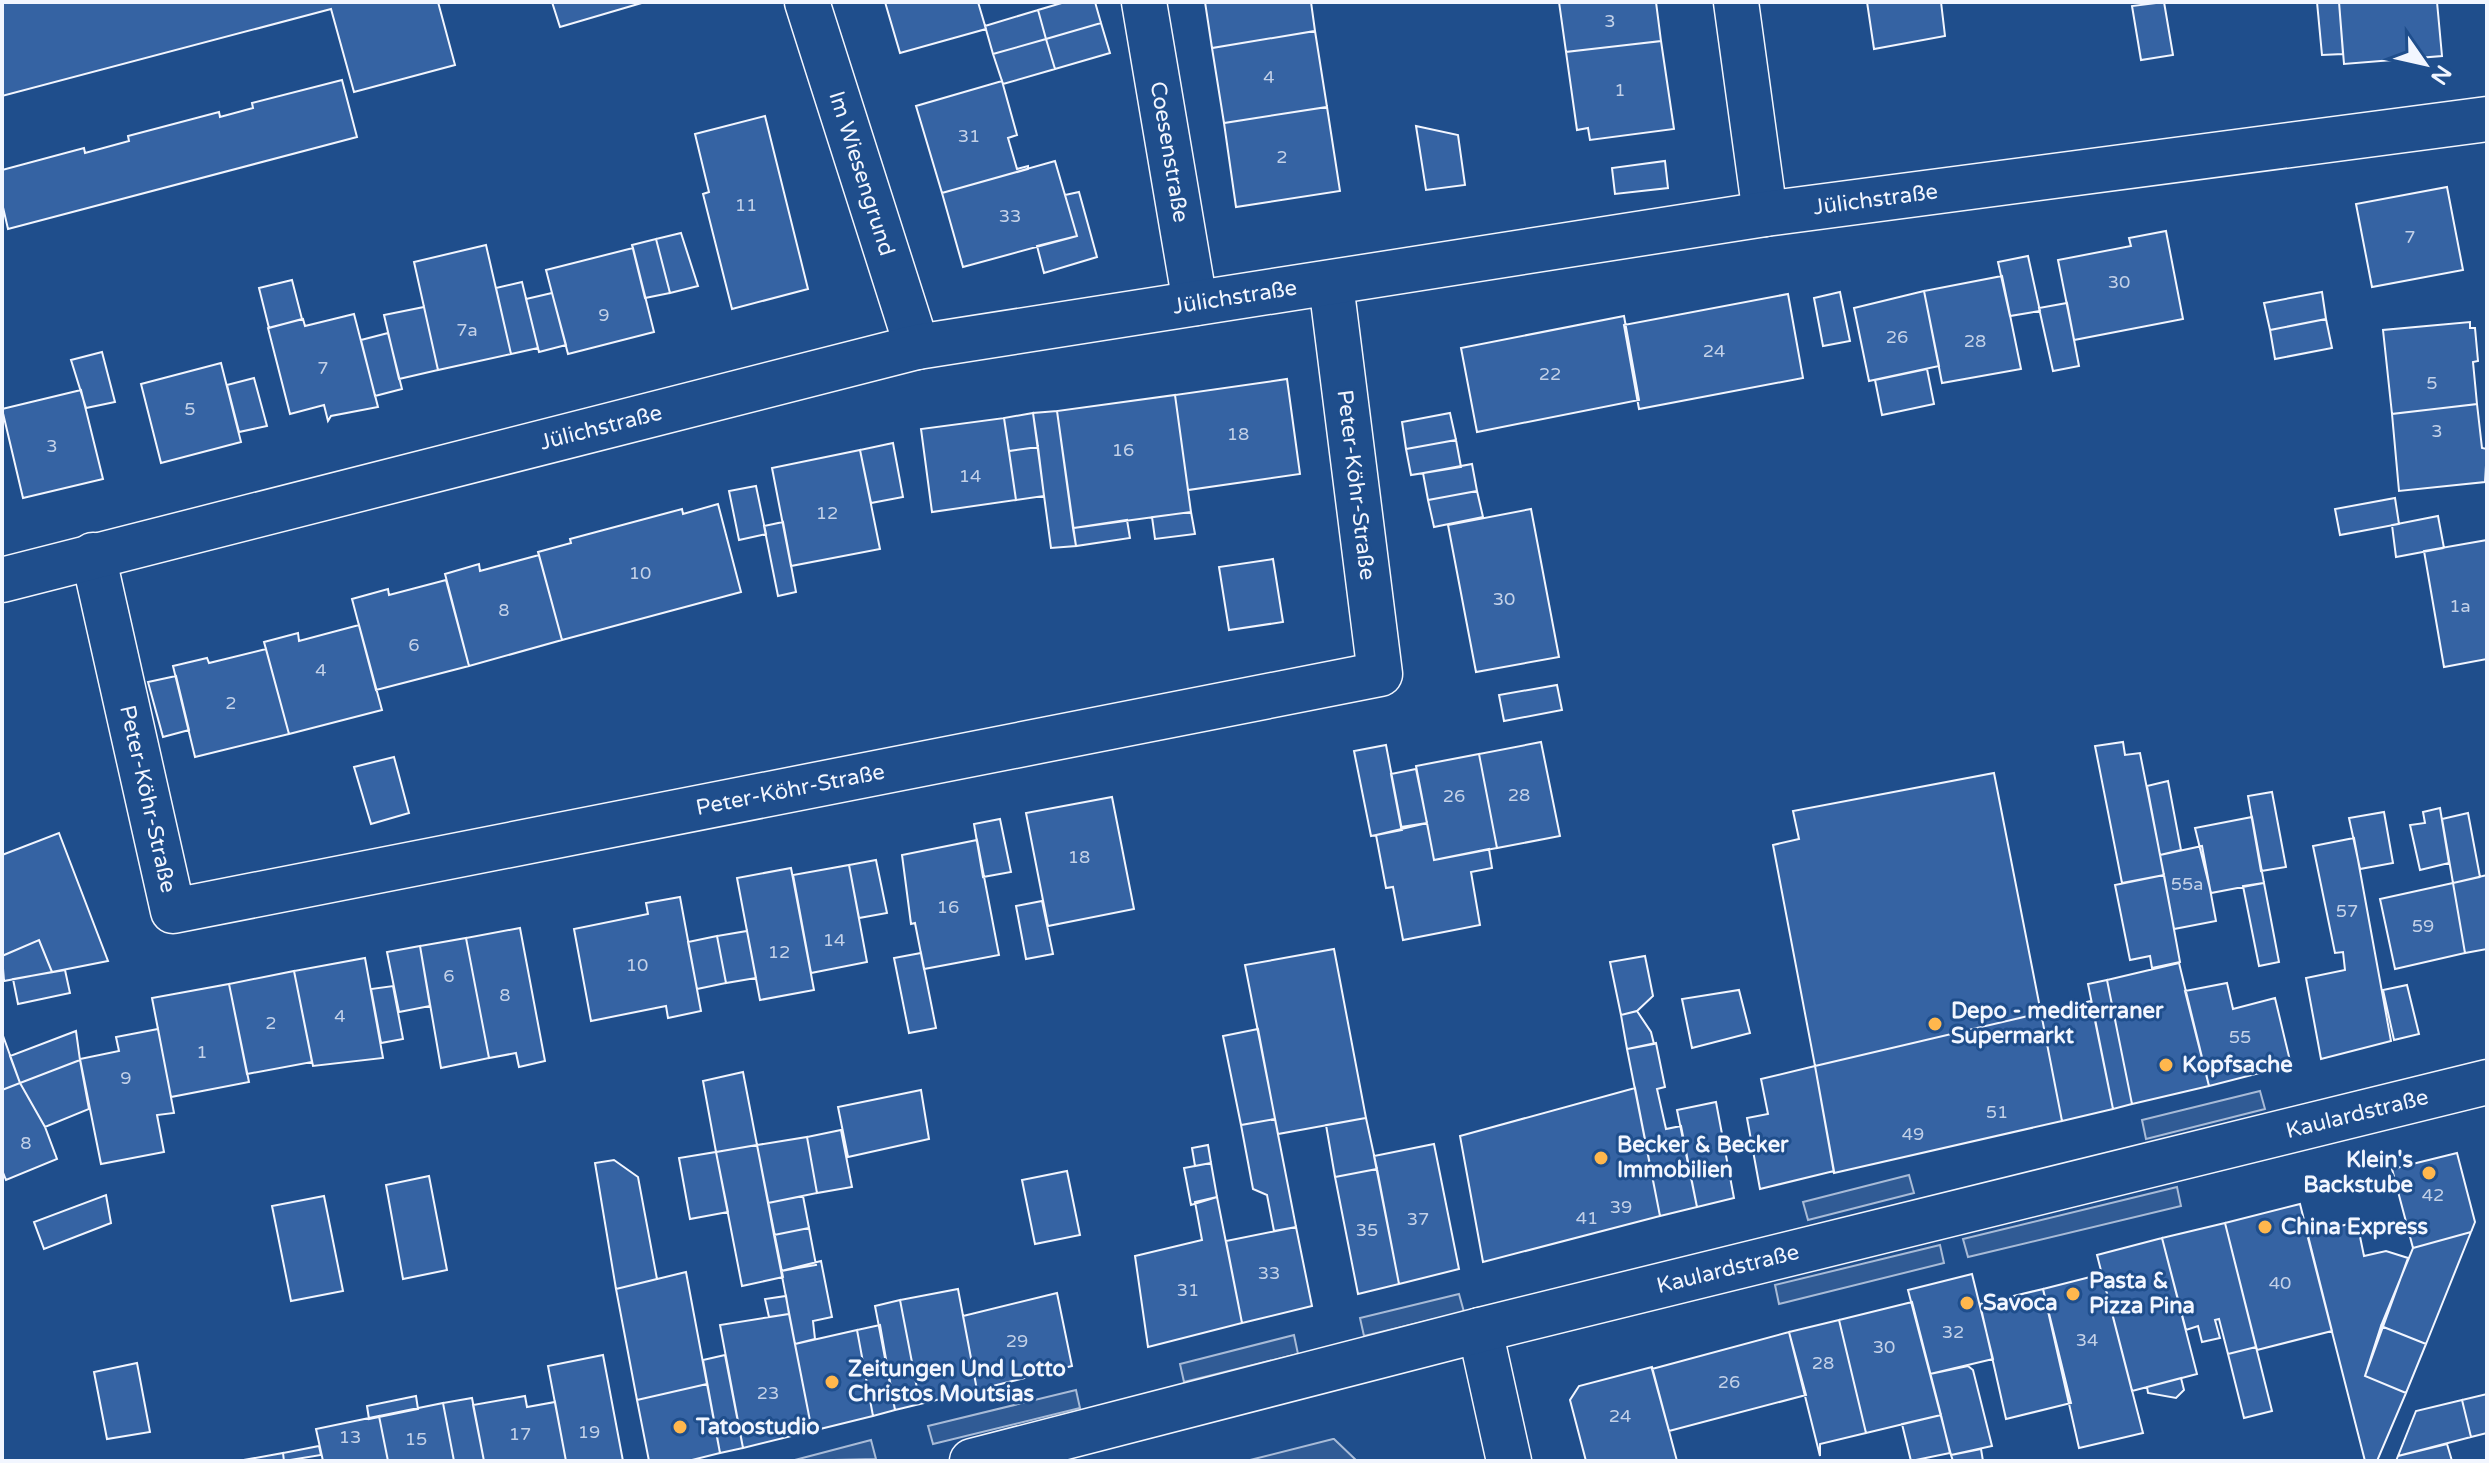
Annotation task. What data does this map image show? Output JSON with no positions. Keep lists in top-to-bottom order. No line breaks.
{"streets":{"street":["Coesenstraße","Im Wiesengrund","Jülichstraße","Peter-Köhr-Straße","Kaulardstraße"]},"crossings":[["Coesenstraße","Jülichstraße"],["Im Wiesengrund","Jülichstraße"],["Jülichstraße","Peter-Köhr-Straße"]],"places":["Depo - mediterraner Supermarkt","Kopfsache","Becker & Becker Immobilien","Klein's Backstube","China Express","Pasta & Pizza Pina","Savoca","Zeitungen Und Lotto Christos Moutsias","Tatoostudio"],"house_numbers":["3","4","1","31","2","11","33","7","30","9","7a","26","28","24","7","22","5","5","3","18","3","16","14","12","10","30","1a","8","6","4","2","28","26","18","55a","16","57","59","14","12","10","6","8","4","2","55","1","9","51","49","8","42","39","41","37","35","33","40","31","32","34","29","30","28","26","23","24","19","17","13","15"],"north":"bottom right"}
